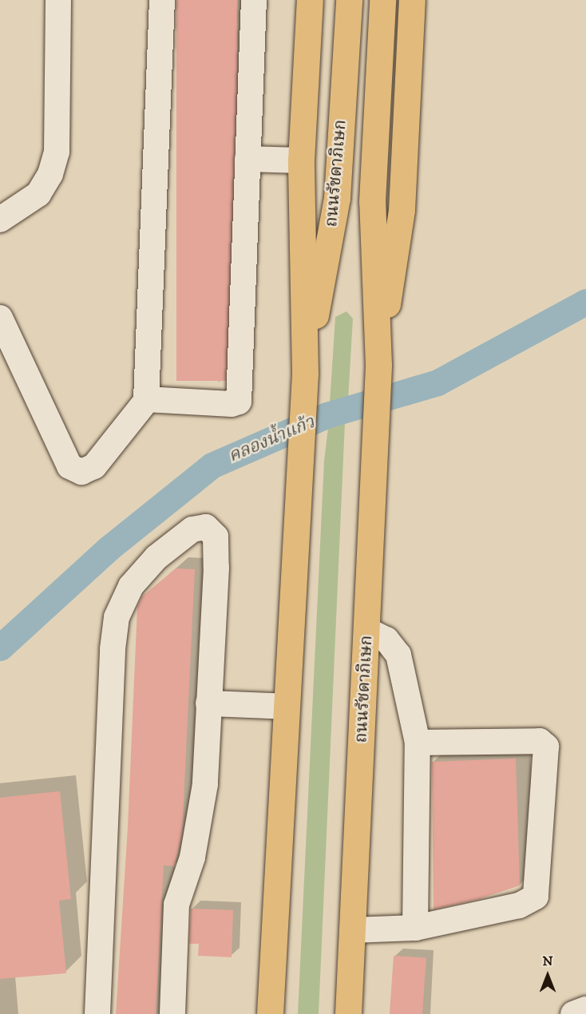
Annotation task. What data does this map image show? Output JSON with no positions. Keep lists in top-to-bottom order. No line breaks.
{"streets":{"main road":["ถนนรัชดาภิเษก"]},"water":["คลองน้ำแก้ว"],"north":"top"}
